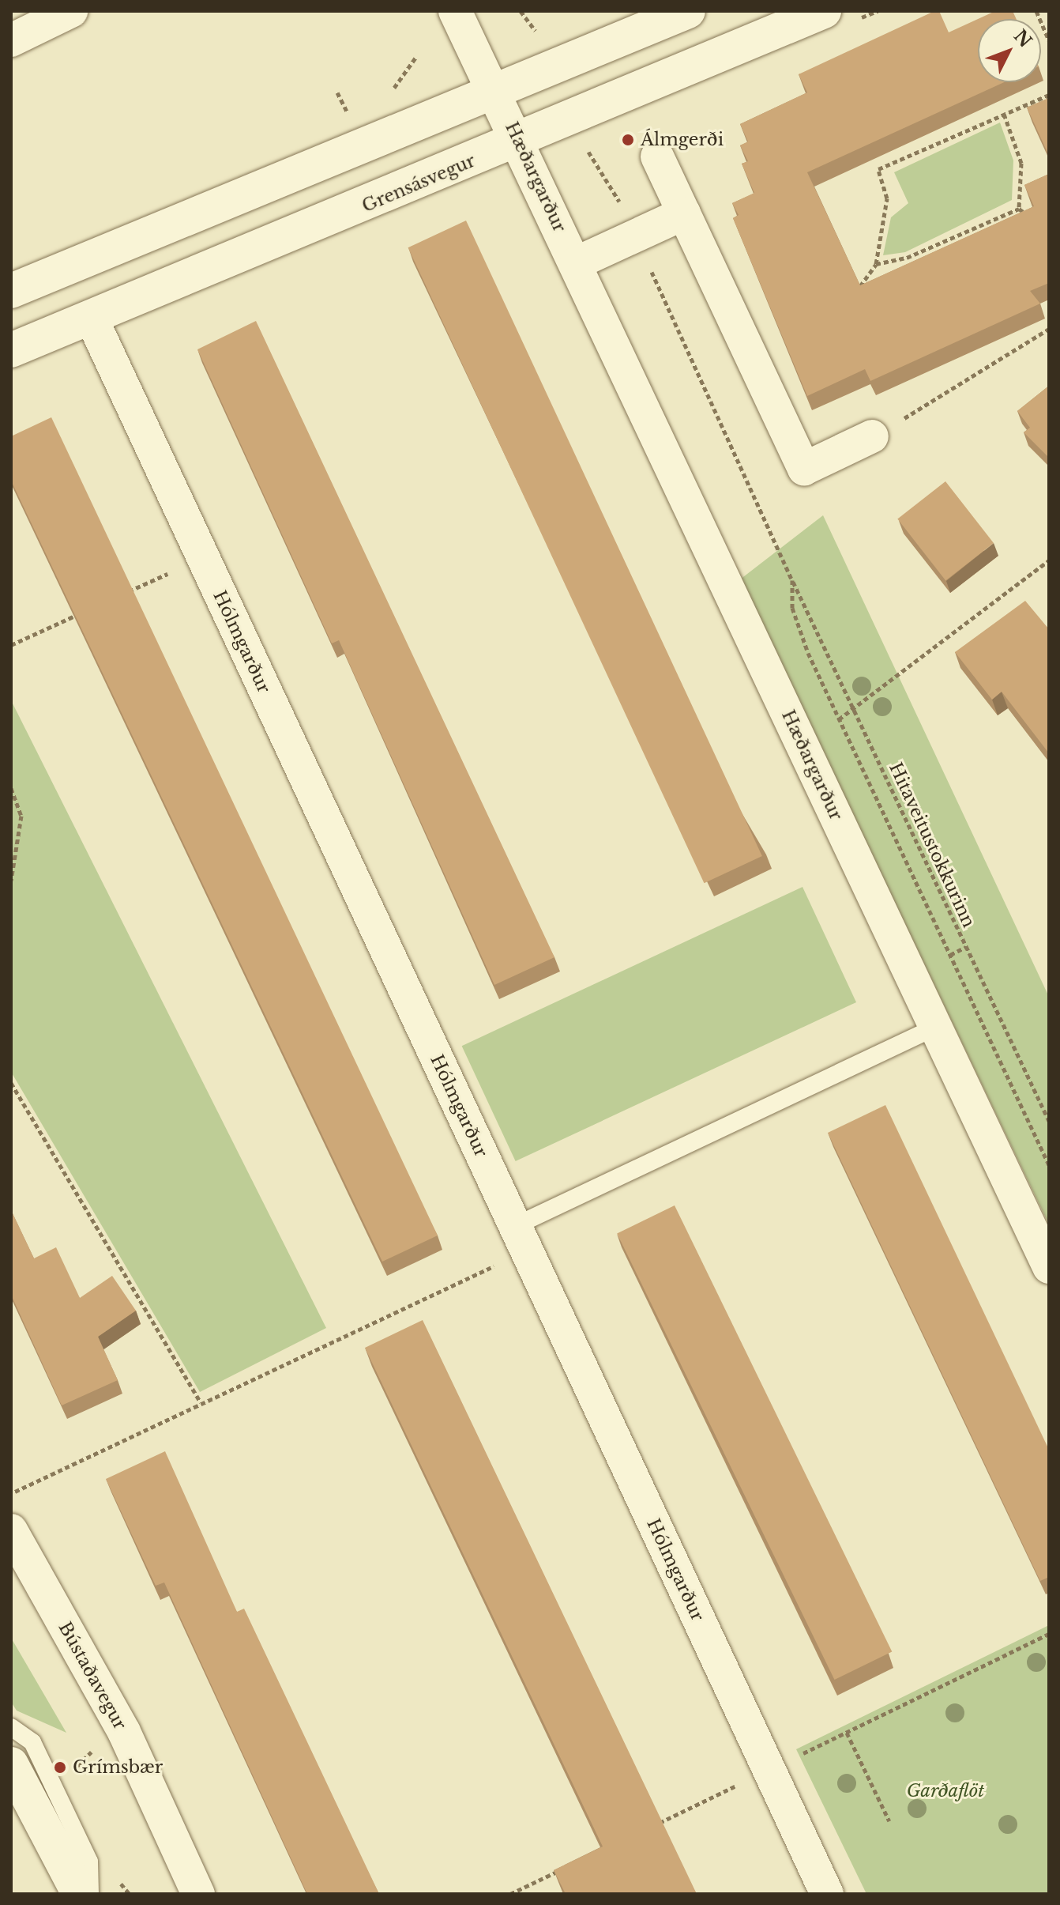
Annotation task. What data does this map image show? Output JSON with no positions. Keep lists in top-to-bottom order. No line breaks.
{"streets":{"main road":["Grensásvegur"],"street":["Hæðargarður","Hólmgarður","Bústaðavegur"],"path":["Hitaveitustokkurinn"]},"crossings":[["Hæðargarður","Grensásvegur"],["Grensásvegur","Hólmgarður"]],"parks":["Garðaflöt"],"places":["Álmgerði","Grímsbær"],"north":"top right"}
